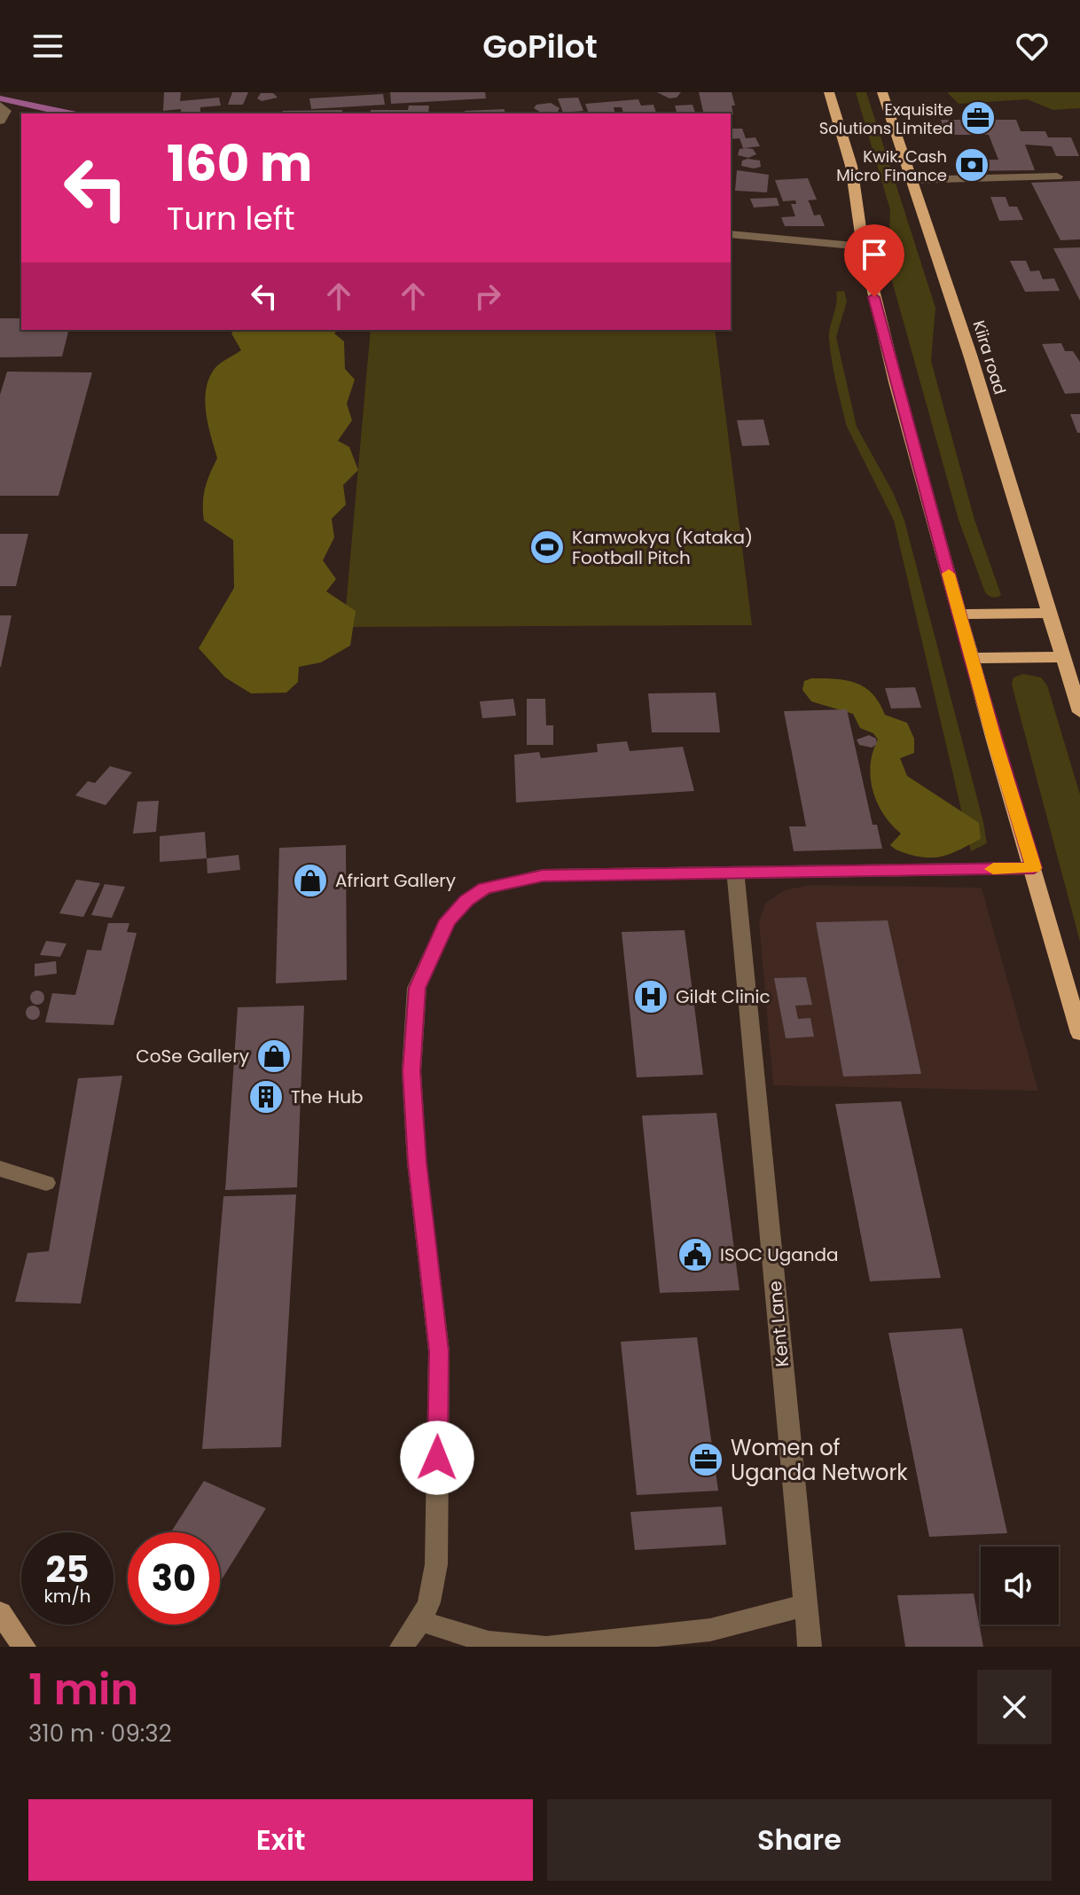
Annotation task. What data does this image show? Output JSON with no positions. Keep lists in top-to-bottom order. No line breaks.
{"streets":{"main road":["Kiira road"],"street":["Kent Lane"]},"places":{"office":["Exquisite Solutions Limited","Women of Uganda Network"],"bank":["Kwik. Cash Micro Finance"],"sports":["Kamwokya (Kataka) Football Pitch"],"shop":["Afriart Gallery","CoSe Gallery"],"hospital":["Gildt Clinic"],"building":["The Hub"],"public building":["ISOC Uganda"]},"page":{"header":"GoPilot","turn":["160 m","Turn left"],"speed":"25 km/h","limit":"30","heading":["1 min","310 m · 09:32"],"buttons":["Exit","Share"]}}
